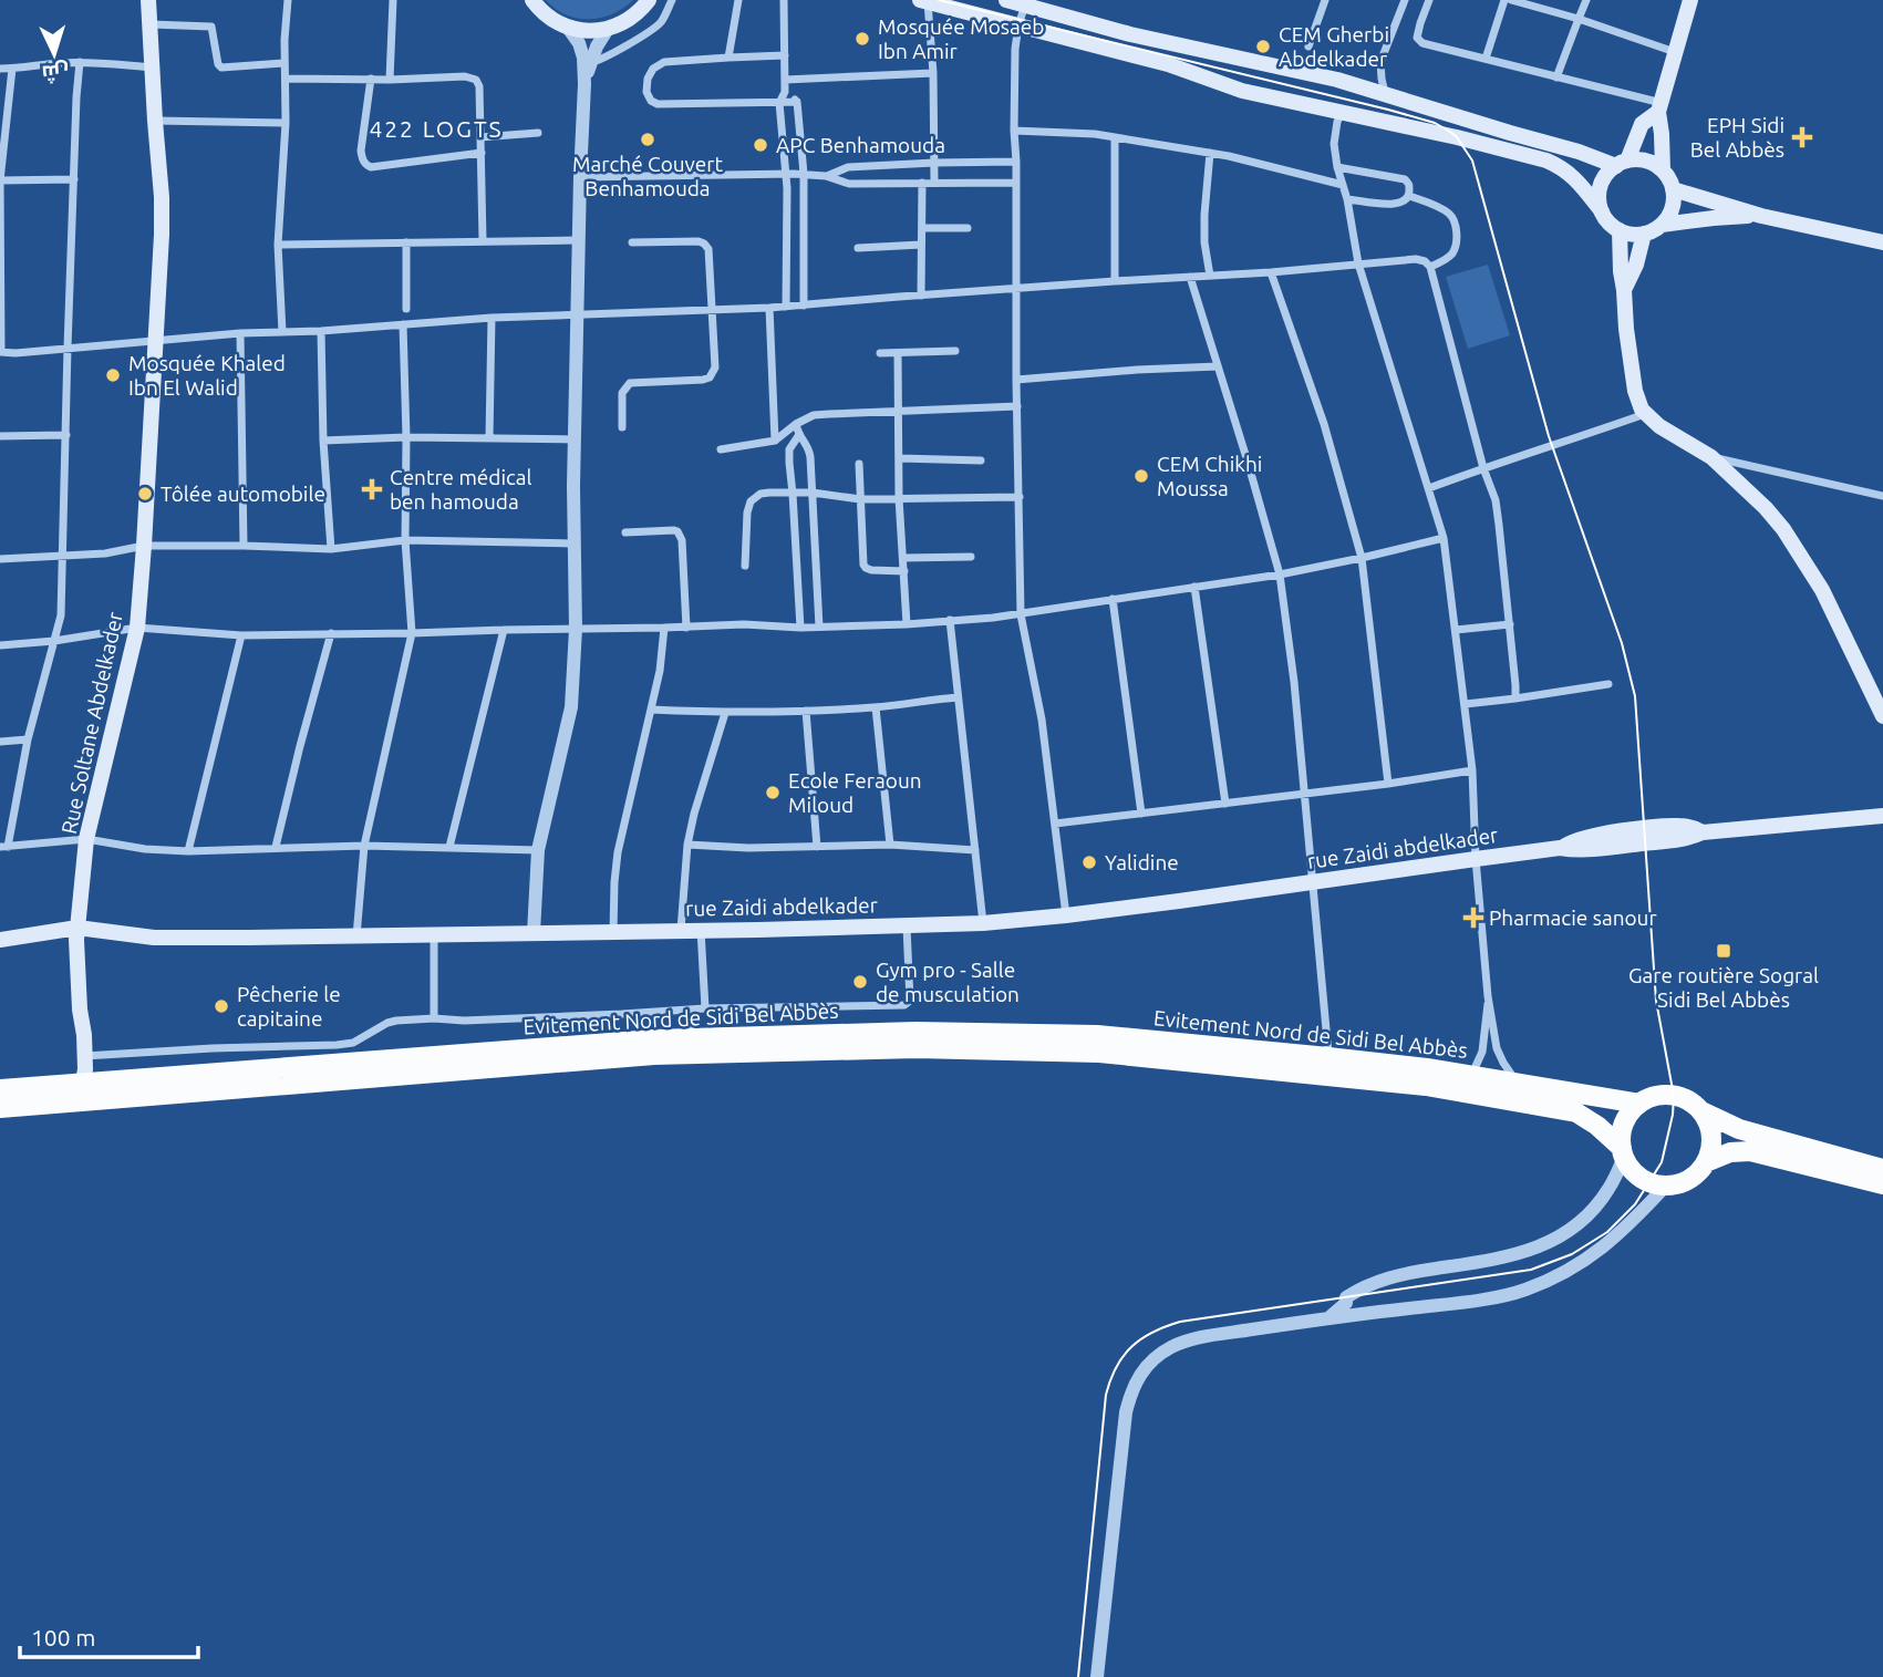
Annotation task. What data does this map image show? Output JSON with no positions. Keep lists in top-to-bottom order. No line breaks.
{"streets":{"highway":["Evitement Nord de Sidi Bel Abbès"],"main road":["Rue Soltane Abdelkader","rue Zaidi abdelkader"]},"crossings":[["Rue Soltane Abdelkader","rue Zaidi abdelkader"],["Rue Soltane Abdelkader","Evitement Nord de Sidi Bel Abbès"]],"districts":["422 LOGTS"],"places":{"other":["Mosquée Mosaeb Ibn Amir","CEM Gherbi Abdelkader","Marché Couvert Benhamouda","APC Benhamouda","Mosquée Khaled Ibn El Walid","CEM Chikhi Moussa","Tôlée automobile","Ecole Feraoun Miloud","Yalidine","Gym pro - Salle de musculation","Pêcherie le capitaine"],"health":["EPH Sidi Bel Abbès","Centre médical ben hamouda","Pharmacie sanour"],"transit":["Gare routière Sogral Sidi Bel Abbès"]},"scale_bar":"100 m","north":"bottom"}
